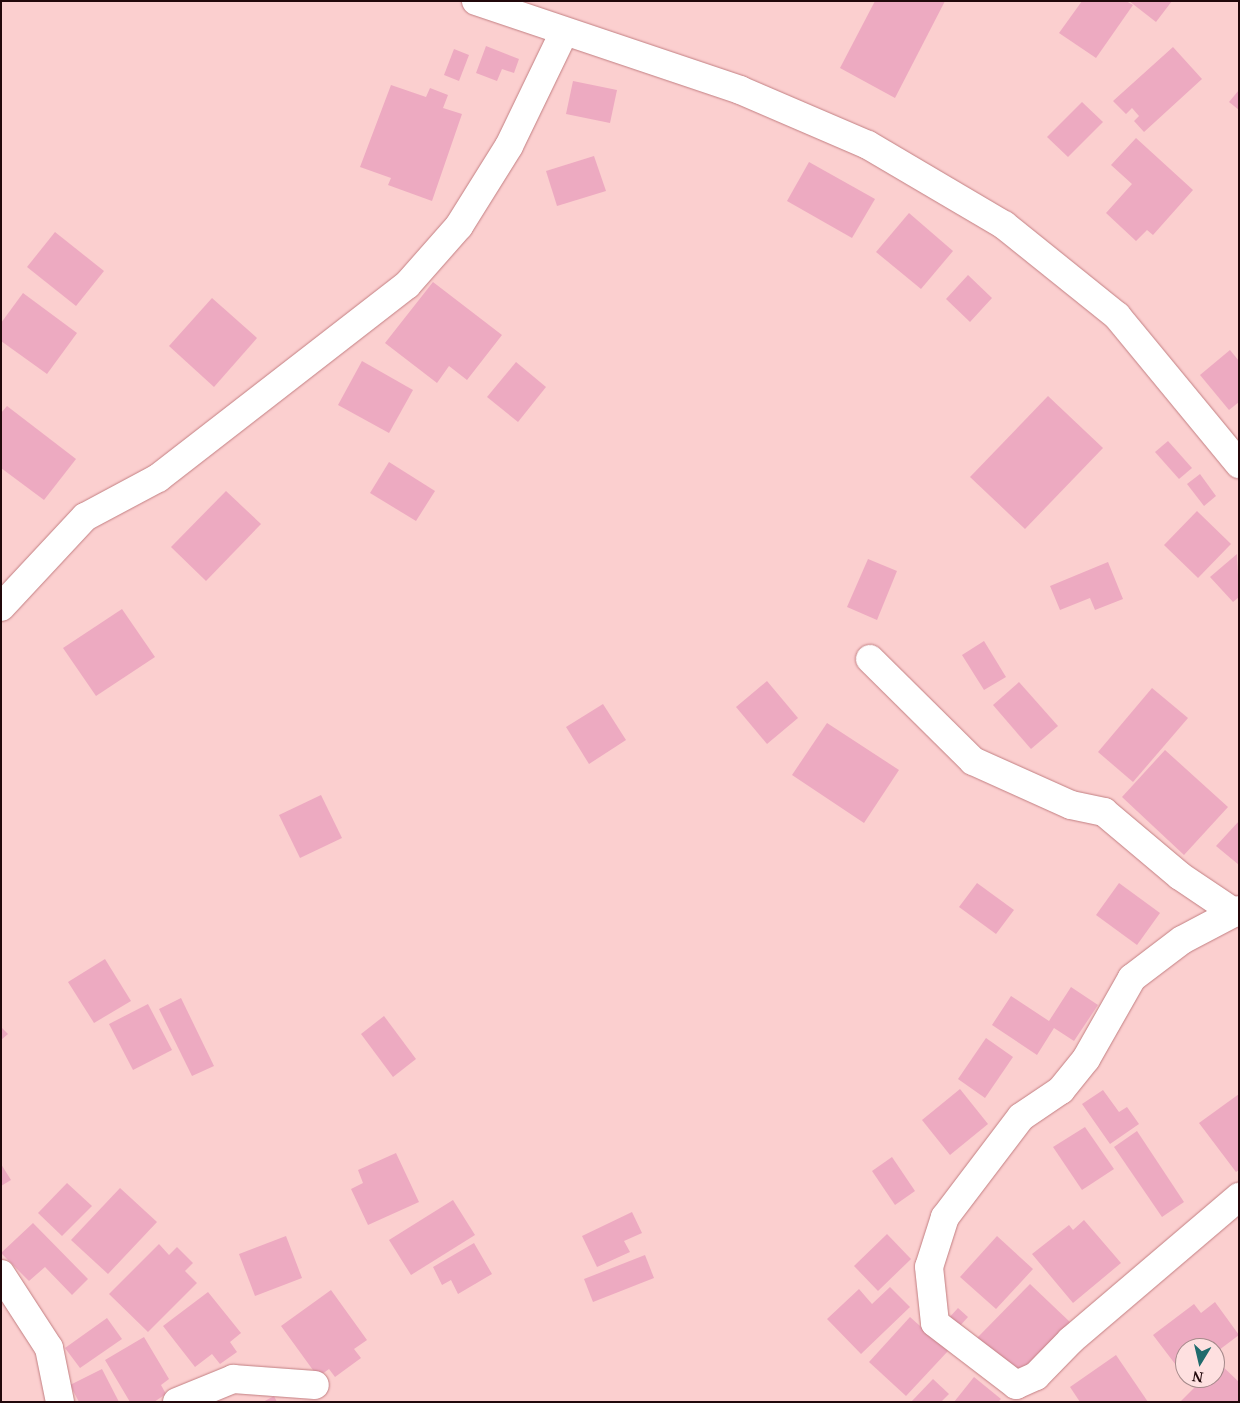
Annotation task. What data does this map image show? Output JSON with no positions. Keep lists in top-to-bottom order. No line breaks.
{"north":"bottom"}
